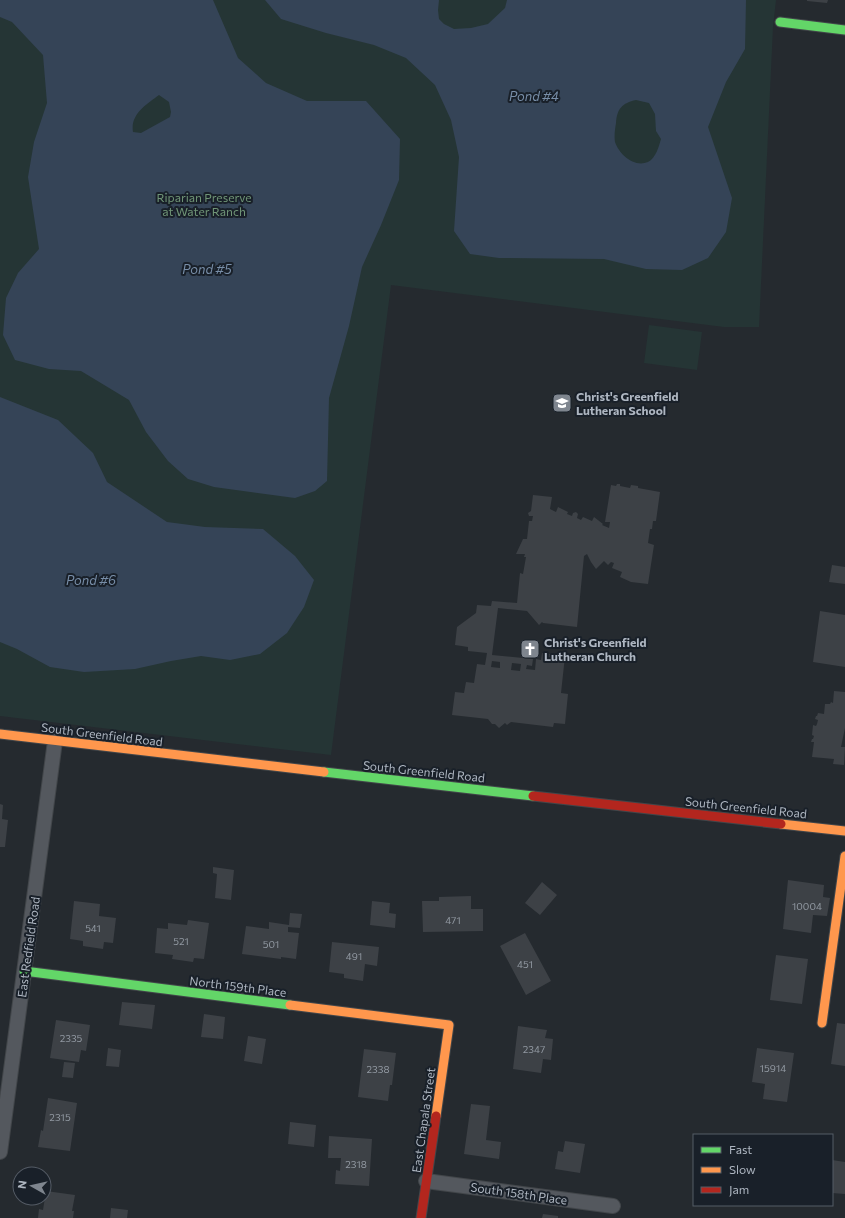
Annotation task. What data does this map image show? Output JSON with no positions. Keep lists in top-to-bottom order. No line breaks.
{"streets":{"street":["South Greenfield Road","East Redfield Road","North 159th Place","East Chapala Street","South 158th Place"]},"crossings":[["South Greenfield Road","East Redfield Road"],["East Redfield Road","North 159th Place"],["North 159th Place","East Chapala Street"],["East Chapala Street","South 158th Place"]],"water":["Pond #4","Pond #5","Pond #6"],"parks":["Riparian Preserve at Water Ranch"],"places":{"school or university":["Christ's Greenfield Lutheran School"],"church":["Christ's Greenfield Lutheran Church"]},"house_numbers":["10004","471","541","521","501","491","451","2335","2347","15914","2338","2315","2318"],"legend":["Fast","Slow","Jam"],"north":"left"}
